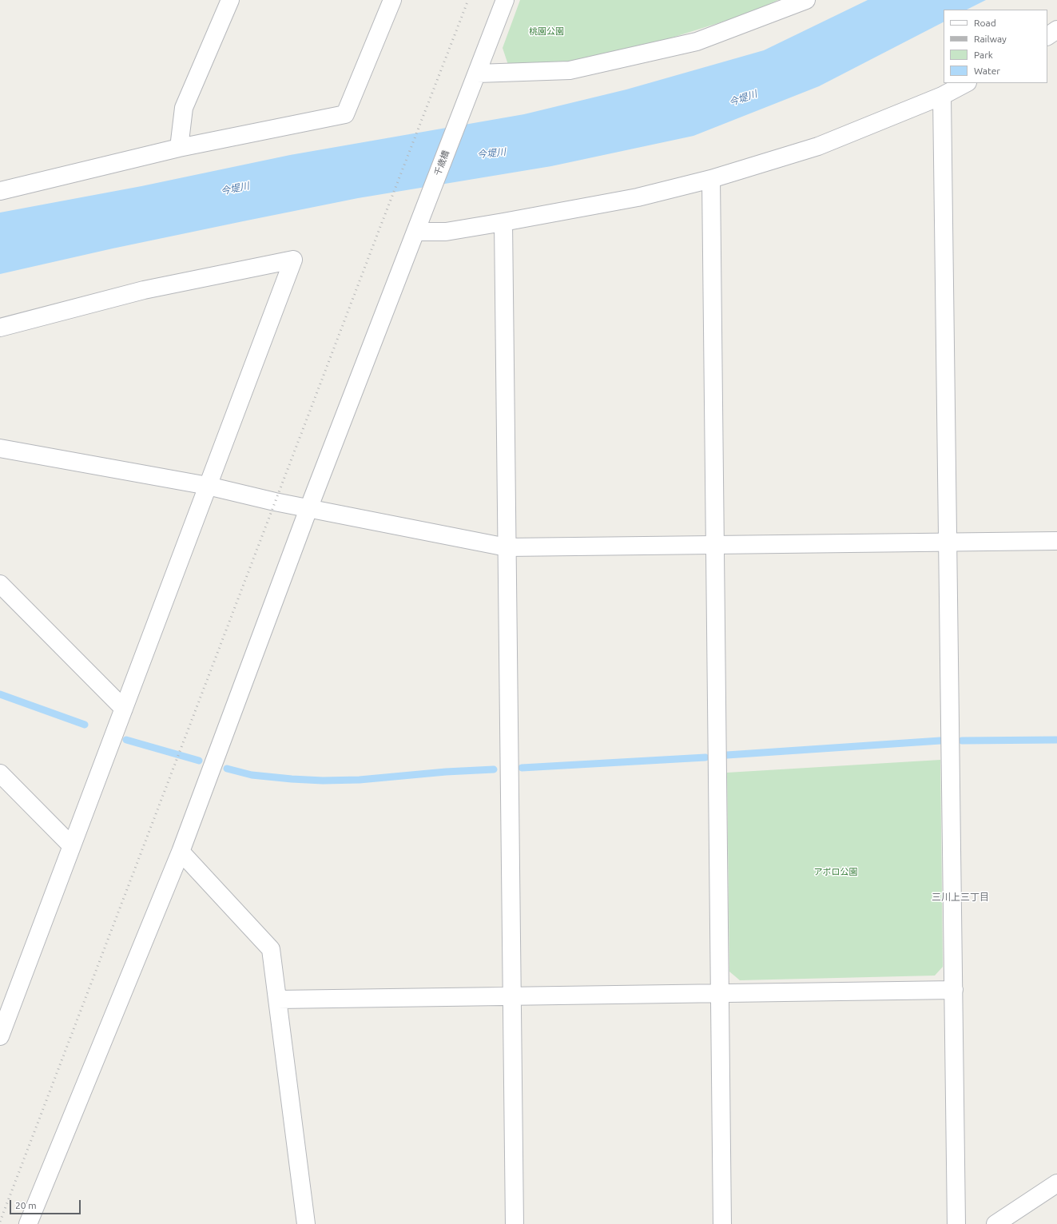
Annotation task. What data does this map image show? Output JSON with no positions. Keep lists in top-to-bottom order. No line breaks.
{"streets":{"street":["千歳橋"]},"districts":["三川上三丁目"],"water":["今堤川"],"parks":["桃園公園","アポロ公園"],"legend":["Road","Railway","Park","Water"],"scale_bar":"20 m"}
